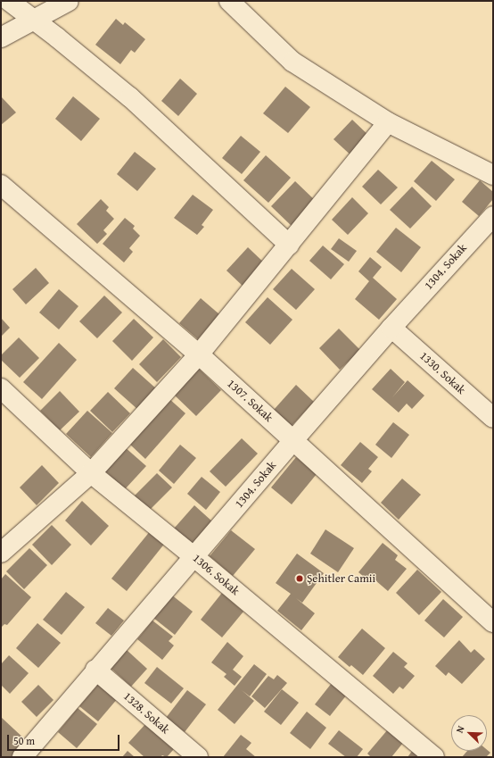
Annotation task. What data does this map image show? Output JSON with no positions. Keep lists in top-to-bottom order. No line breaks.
{"streets":{"street":["1304. Sokak","1330. Sokak","1307. Sokak","1306. Sokak","1328. Sokak"]},"crossings":[["1304. Sokak","1330. Sokak"],["1304. Sokak","1307. Sokak"],["1304. Sokak","1306. Sokak"],["1304. Sokak","1328. Sokak"]],"places":["Şehitler Camii"],"scale_bar":"50 m","north":"top left"}
